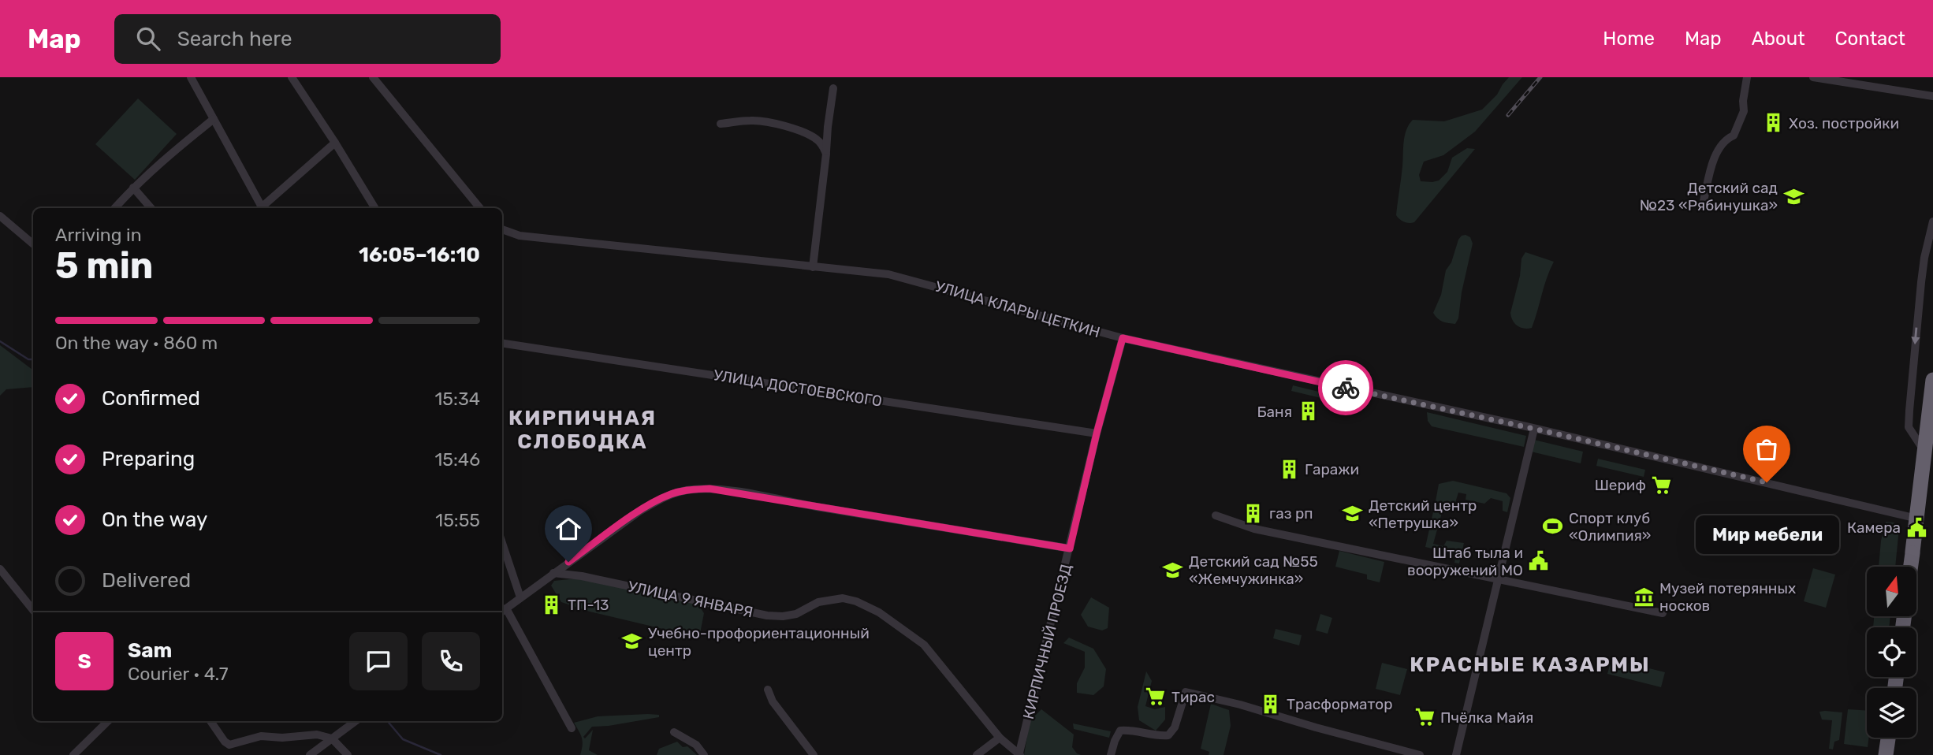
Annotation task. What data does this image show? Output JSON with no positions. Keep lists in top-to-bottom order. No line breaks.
{"streets":{"street":["УЛИЦА КЛАРЫ ЦЕТКИН","УЛИЦА ДОСТОЕВСКОГО","УЛИЦА 9 ЯНВАРЯ","КИРПИЧНЫЙ ПРОЕЗД"]},"crossings":[["УЛИЦА КЛАРЫ ЦЕТКИН","КИРПИЧНЫЙ ПРОЕЗД"],["УЛИЦА ДОСТОЕВСКОГО","КИРПИЧНЫЙ ПРОЕЗД"],["УЛИЦА 9 ЯНВАРЯ","КИРПИЧНЫЙ ПРОЕЗД"]],"districts":["КИРПИЧНАЯ СЛОБОДКА","КРАСНЫЕ КАЗАРМЫ"],"places":{"building":["Хоз. постройки","Баня","Гаражи","газ рп","ТП-13","Трасформатор"],"school or university":["Детский сад №23 «Рябинушка»","Детский центр «Петрушка»","Детский сад №55 «Жемчужинка»","Учебно-профориентационный центр"],"other":["Мир мебели"],"supermarket":["Шериф","Тирас","Пчёлка Майя"],"sports":["Спорт клуб «Олимпия»"],"public building":["Камера","Штаб тыла и вооружений МО"],"museum":["Музей потерянных носков"]},"north":"top","page":{"header":"Map","search":"Search here","nav":["Home","Map","About","Contact"],"heading":["5 min","Arriving in","16:05–16:10"],"panel":["Sam","Courier · 4.7"],"bar":"On the way · 860 m","list":[["Confirmed","15:34"],["Preparing","15:46"],["On the way","15:55"],"Delivered"],"bubble":"Мир мебели","round":"S"}}
